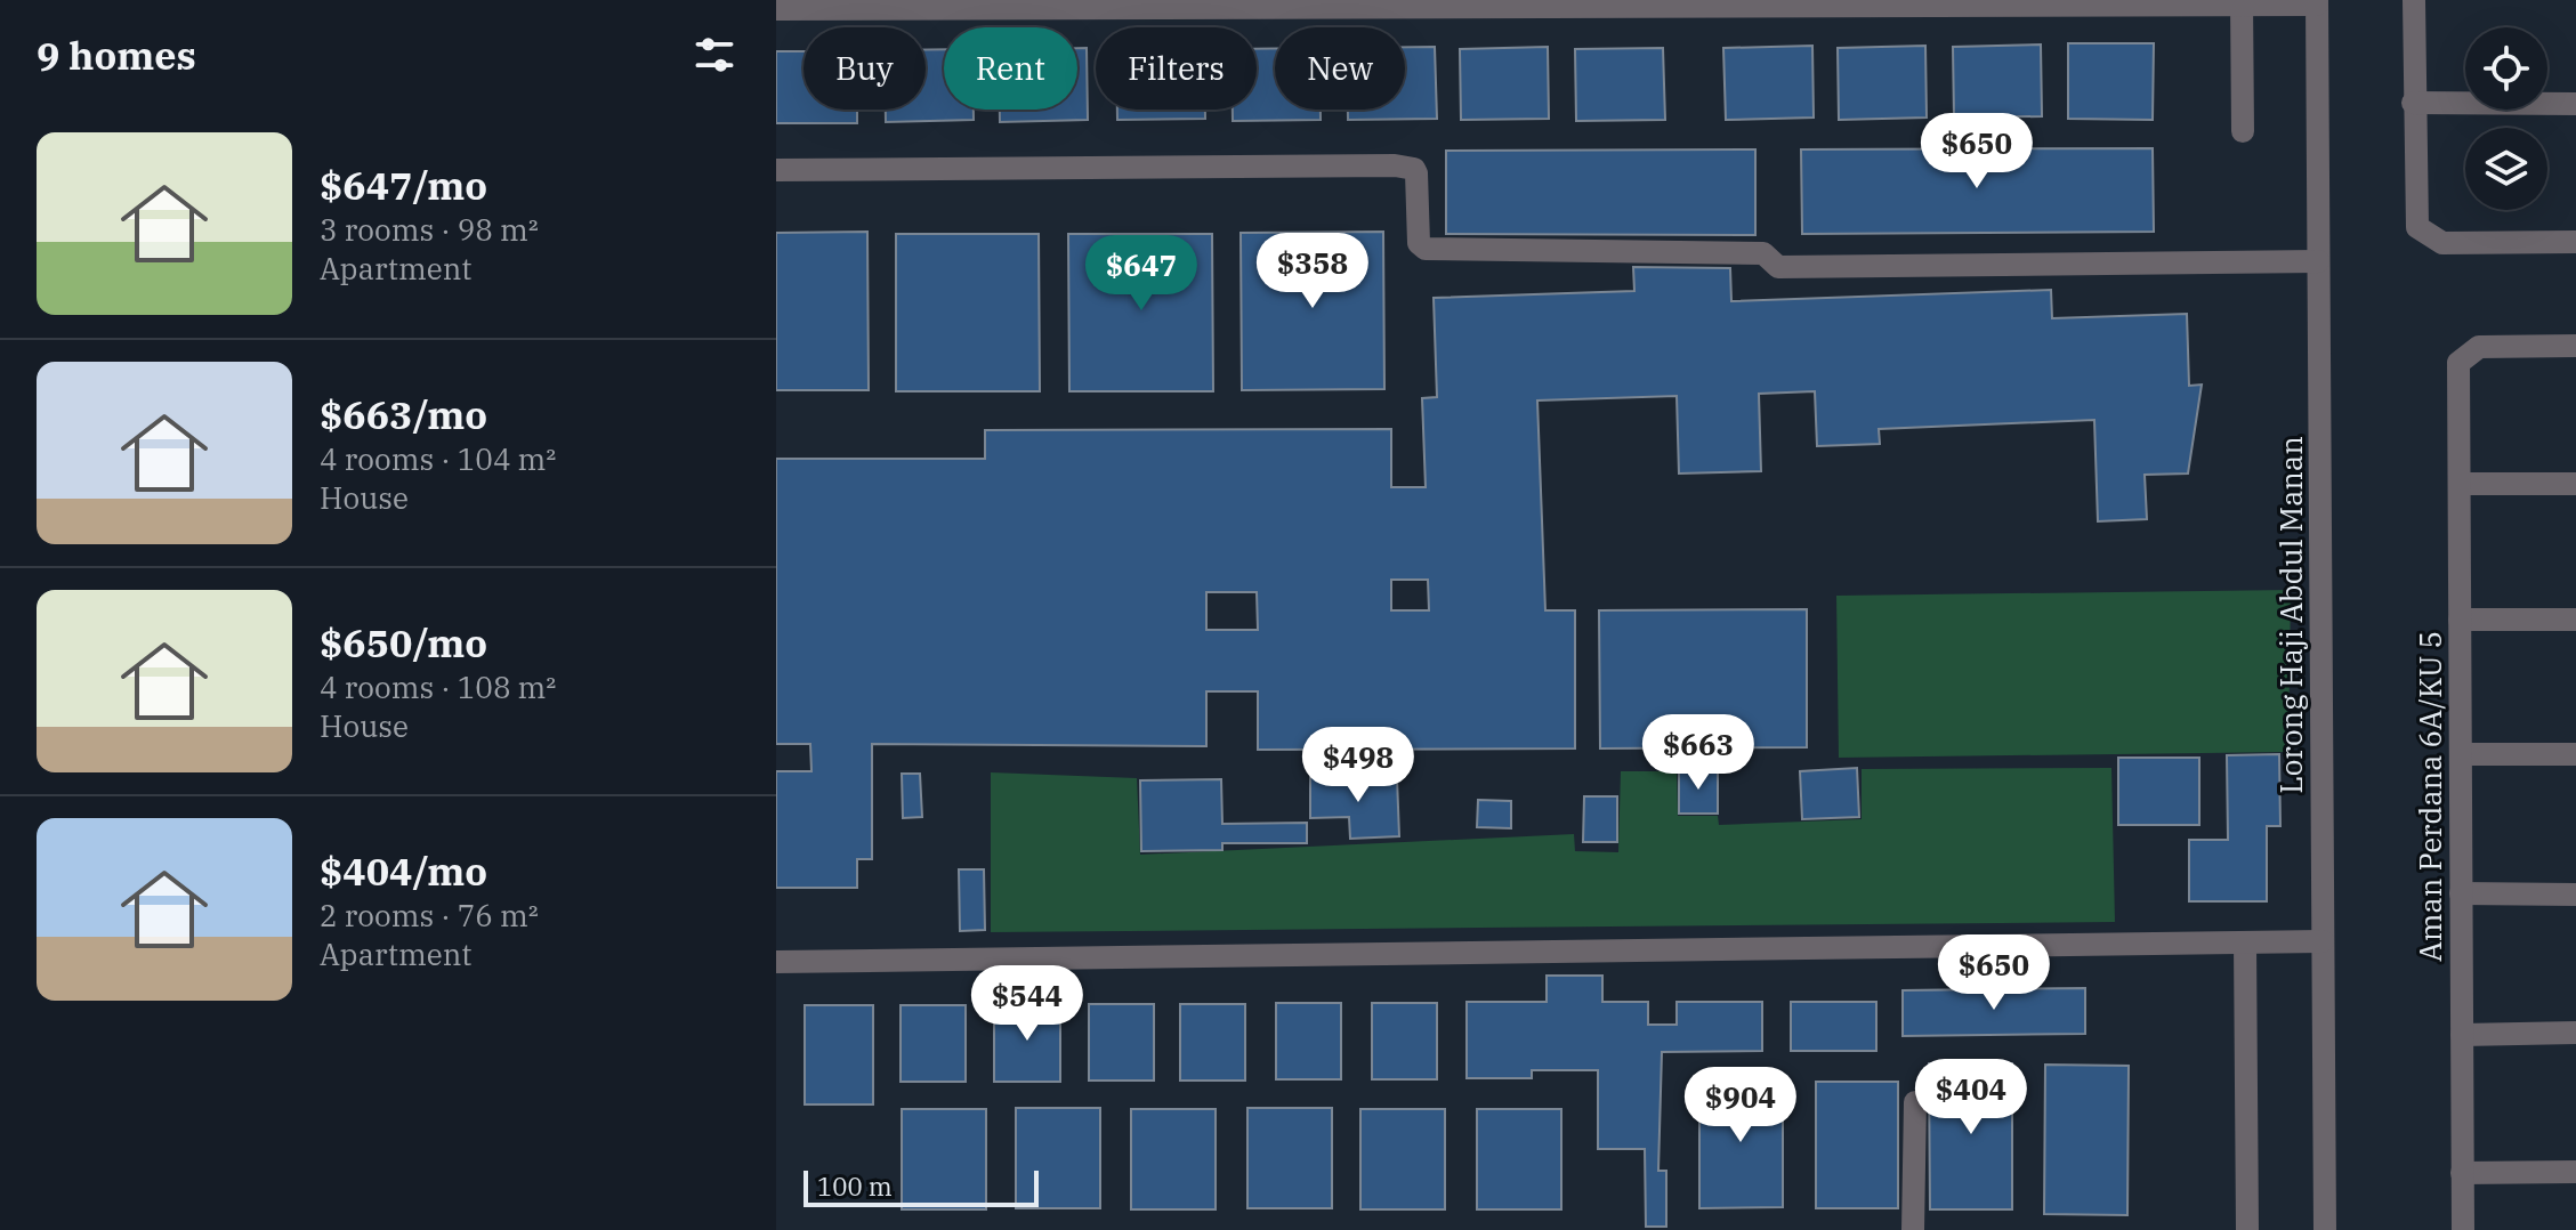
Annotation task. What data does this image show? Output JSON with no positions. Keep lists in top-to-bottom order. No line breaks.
{"streets":{"street":["Lorong Haji Abdul Manan","Aman Perdana 6A/KU 5"]},"scale_bar":"100 m","page":{"heading":"9 homes","chip":["Buy","Rent","Filters","New"],"list":[{"name":"$647/mo","note":"3 rooms · 98 m² · Apartment"},{"name":"$663/mo","note":"4 rooms · 104 m² · House"},{"name":"$650/mo","note":"4 rooms · 108 m² · House"},{"name":"$404/mo","note":"2 rooms · 76 m² · Apartment"}],"price":["$650","$358","$647","$663","$498","$650","$544","$404","$904"],"scale":"100 m"}}
